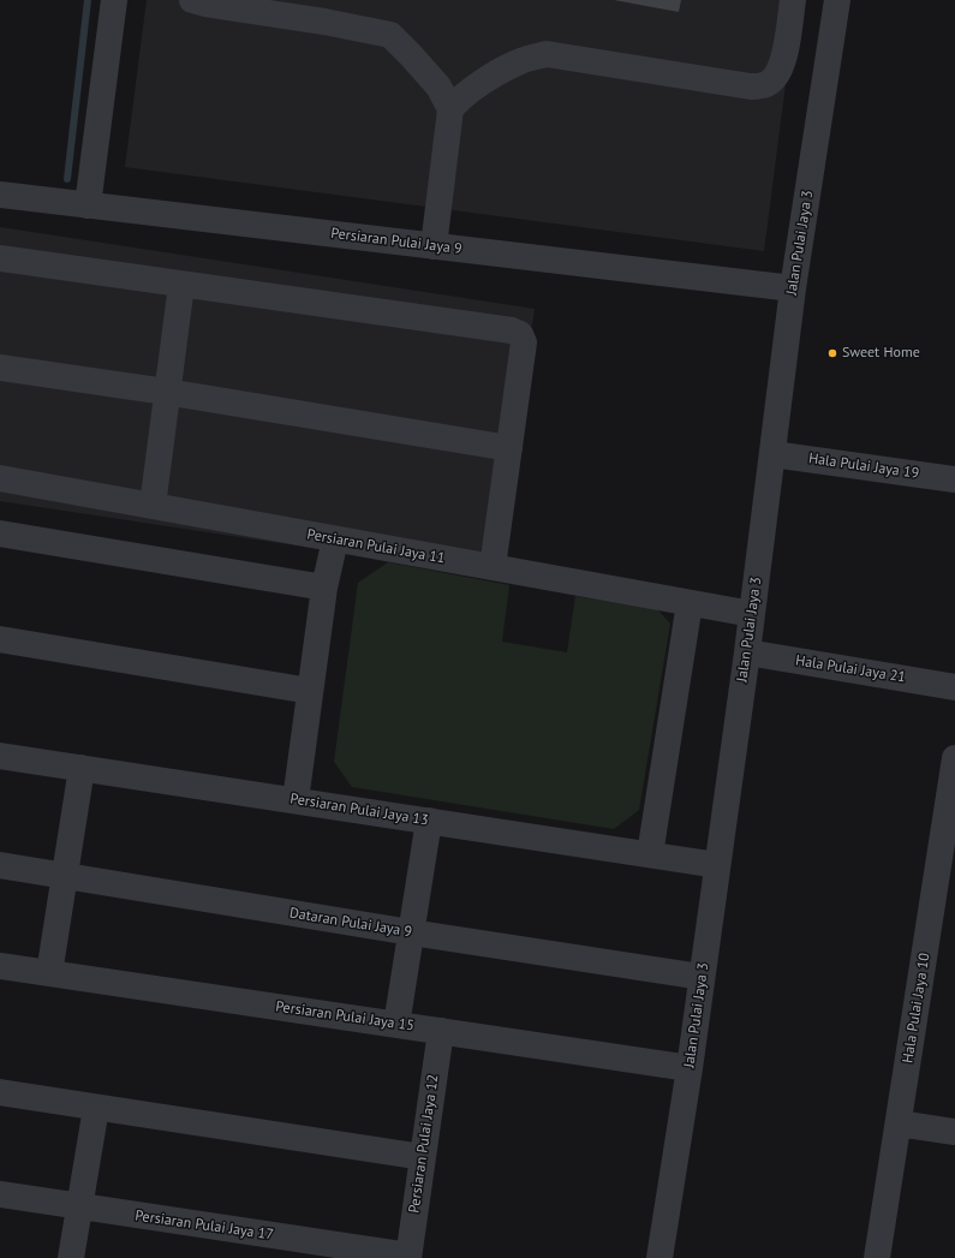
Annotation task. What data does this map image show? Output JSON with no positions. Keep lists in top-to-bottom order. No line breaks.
{"streets":{"street":["Persiaran Pulai Jaya 9","Jalan Pulai Jaya 3","Hala Pulai Jaya 19","Persiaran Pulai Jaya 11","Hala Pulai Jaya 21","Persiaran Pulai Jaya 13","Dataran Pulai Jaya 9","Hala Pulai Jaya 10","Persiaran Pulai Jaya 15","Persiaran Pulai Jaya 12","Persiaran Pulai Jaya 17"]},"crossings":[["Persiaran Pulai Jaya 9","Jalan Pulai Jaya 3"],["Jalan Pulai Jaya 3","Hala Pulai Jaya 19"],["Jalan Pulai Jaya 3","Persiaran Pulai Jaya 11"],["Jalan Pulai Jaya 3","Hala Pulai Jaya 21"],["Jalan Pulai Jaya 3","Persiaran Pulai Jaya 13"],["Jalan Pulai Jaya 3","Dataran Pulai Jaya 9"],["Jalan Pulai Jaya 3","Persiaran Pulai Jaya 15"],["Persiaran Pulai Jaya 15","Persiaran Pulai Jaya 12"],["Persiaran Pulai Jaya 12","Persiaran Pulai Jaya 17"]],"places":["Sweet Home"]}
